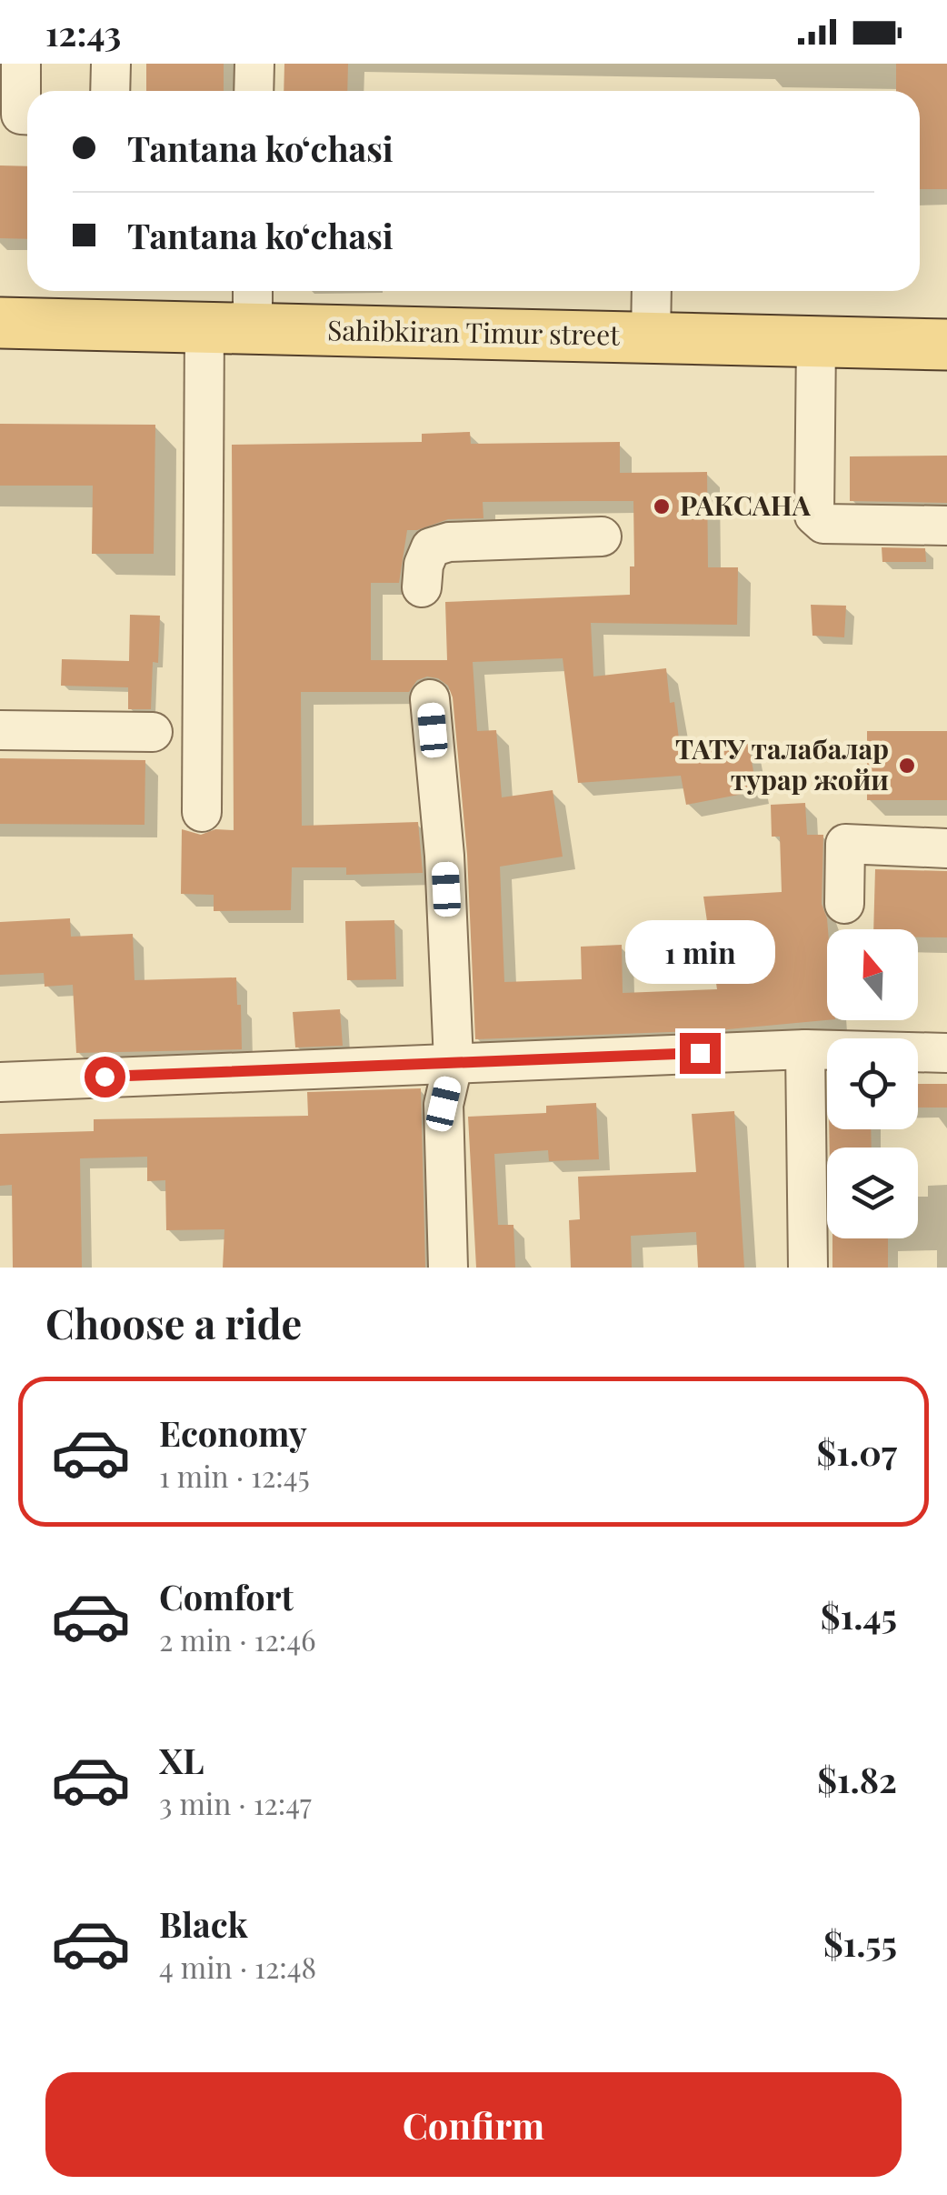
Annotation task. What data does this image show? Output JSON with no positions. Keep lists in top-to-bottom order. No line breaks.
{"streets":{"main road":["Sahibkiran Timur street"]},"places":["РАКСАНА","ТАТУ талабалар турар жойи"],"north":"top","page":{"status":"12:43","banner":["Tantana koʻchasi","Tantana koʻchasi"],"bubble":"1 min","heading":"Choose a ride","list":[{"name":"Economy","note":"1 min · 12:45","value":"$1.07"},{"name":"Comfort","note":"2 min · 12:46","value":"$1.45"},{"name":"XL","note":"3 min · 12:47","value":"$1.82"},{"name":"Black","note":"4 min · 12:48","value":"$1.55"}],"buttons":"Confirm"}}
